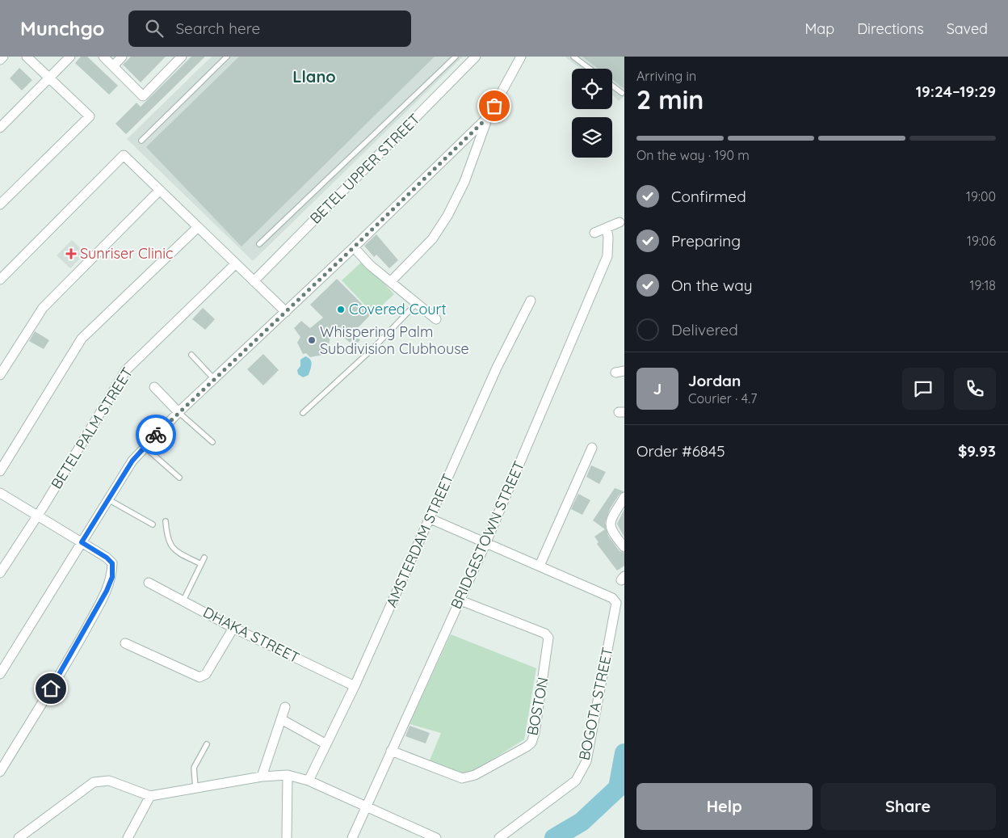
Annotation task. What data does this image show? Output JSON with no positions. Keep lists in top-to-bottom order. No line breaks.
{"streets":{"street":["BETEL UPPER STREET","BETEL PALM STREET","BRIDGESTOWN STREET","AMSTERDAM STREET","DHAKA STREET","BOGOTA STREET","BOSTON"]},"crossings":[["BRIDGESTOWN STREET","BOSTON"],["AMSTERDAM STREET","DHAKA STREET"]],"districts":["Llano"],"places":{"health":["Sunriser Clinic"],"other":["Covered Court","Whispering Palm Subdivision Clubhouse"]},"page":{"header":"Munchgo","search":"Search here","nav":["Map","Directions","Saved"],"heading":["2 min","Arriving in","19:24–19:29"],"panel":["Jordan","Courier · 4.7","Order #6845","$9.93"],"bar":"On the way · 190 m","list":[["Confirmed","19:00"],["Preparing","19:06"],["On the way","19:18"],"Delivered"],"round":"J","buttons":["Help","Share"]}}
